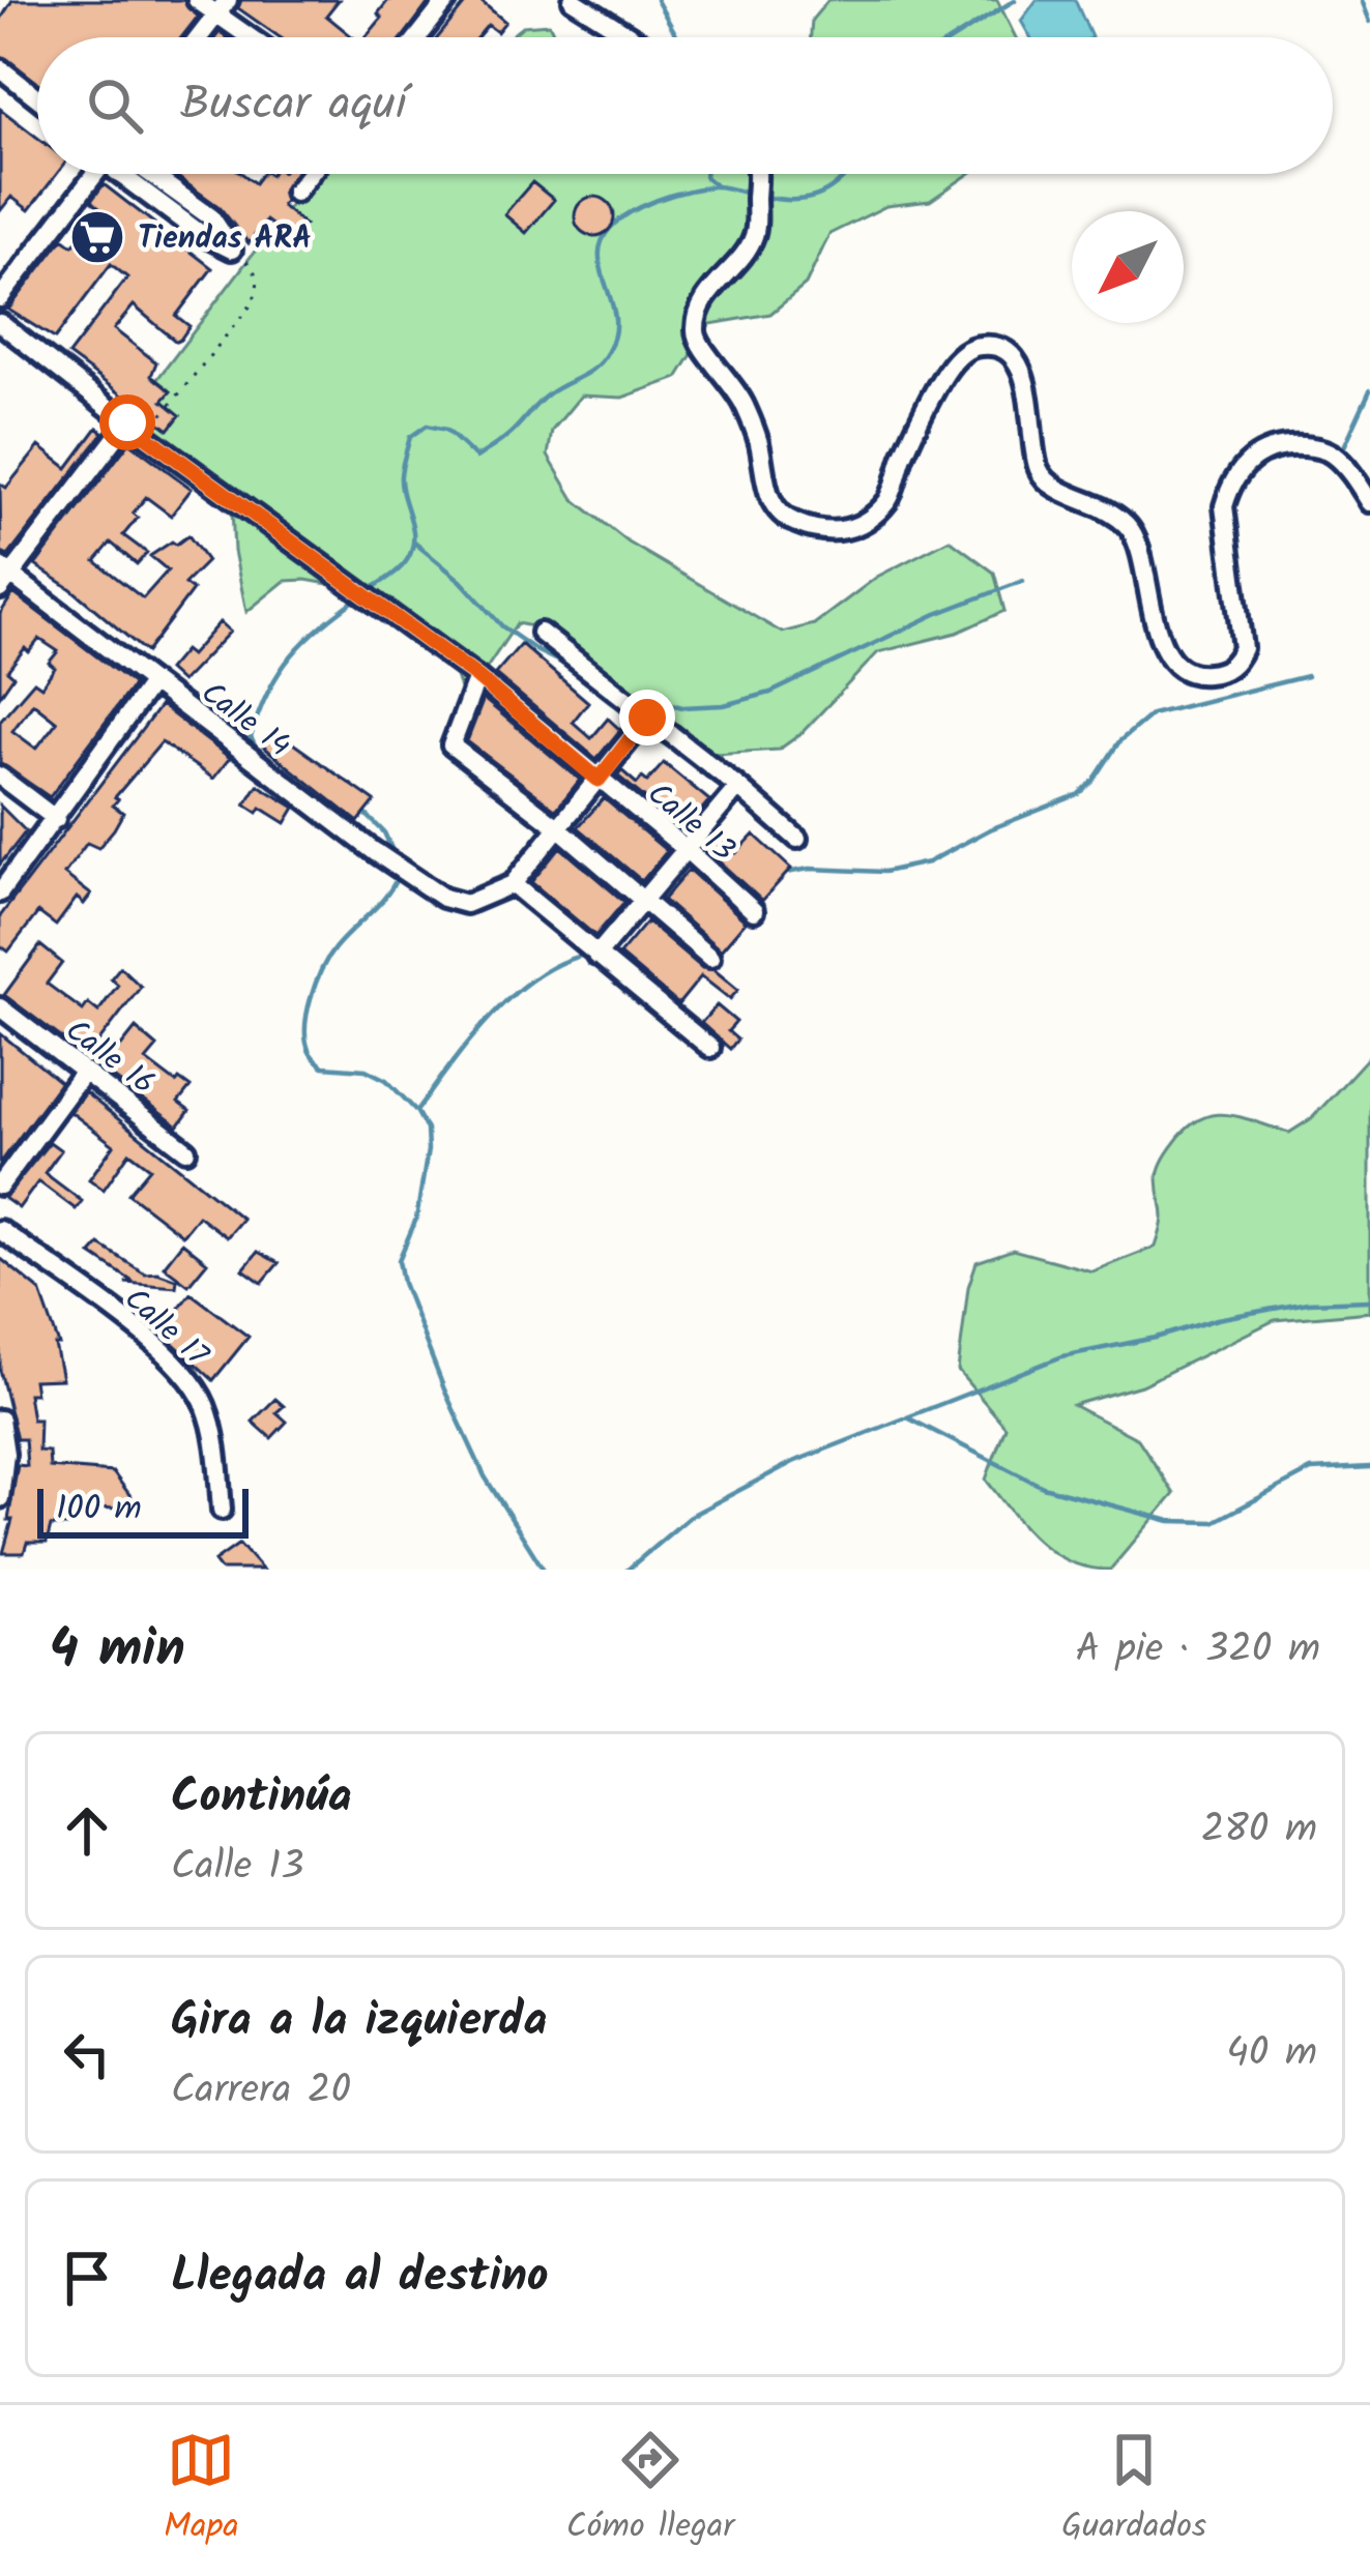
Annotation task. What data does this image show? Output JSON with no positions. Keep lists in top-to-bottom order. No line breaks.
{"streets":{"street":["Calle 14","Calle 13","Calle 16","Calle 17"]},"places":{"supermarket":["Tiendas ARA"]},"scale_bar":"100 m","north":"bottom left","page":{"search":"Buscar aquí","scale":"100 m","heading":["4 min","A pie · 320 m"],"list":[["Continúa","Calle 13","280 m"],["Gira a la izquierda","Carrera 20","40 m"],"Llegada al destino"],"nav":["Mapa","Cómo llegar","Guardados"]}}
